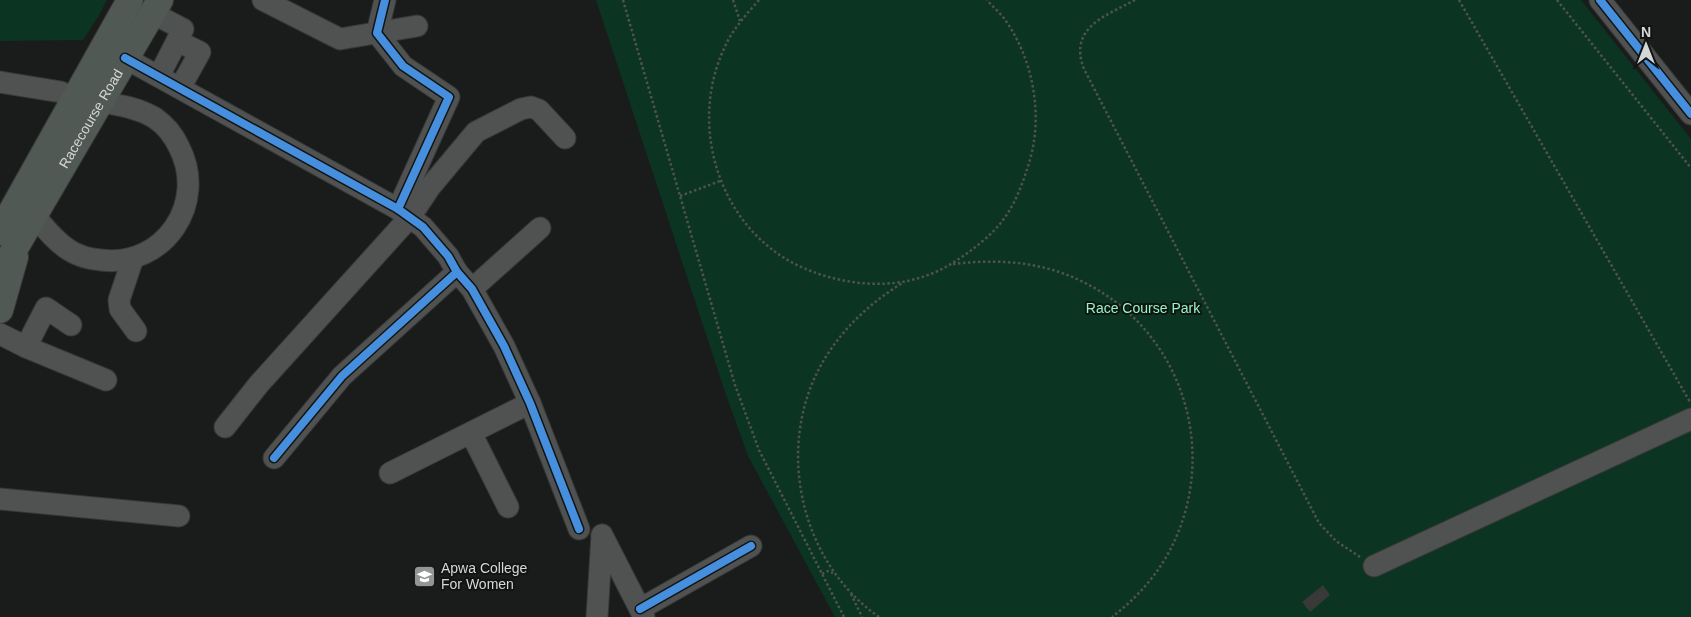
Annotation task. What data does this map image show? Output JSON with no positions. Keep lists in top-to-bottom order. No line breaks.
{"streets":{"main road":["Racecourse Road"]},"parks":["Race Course Park"],"places":{"school or university":["Apwa College For Women"]},"north":"top"}
